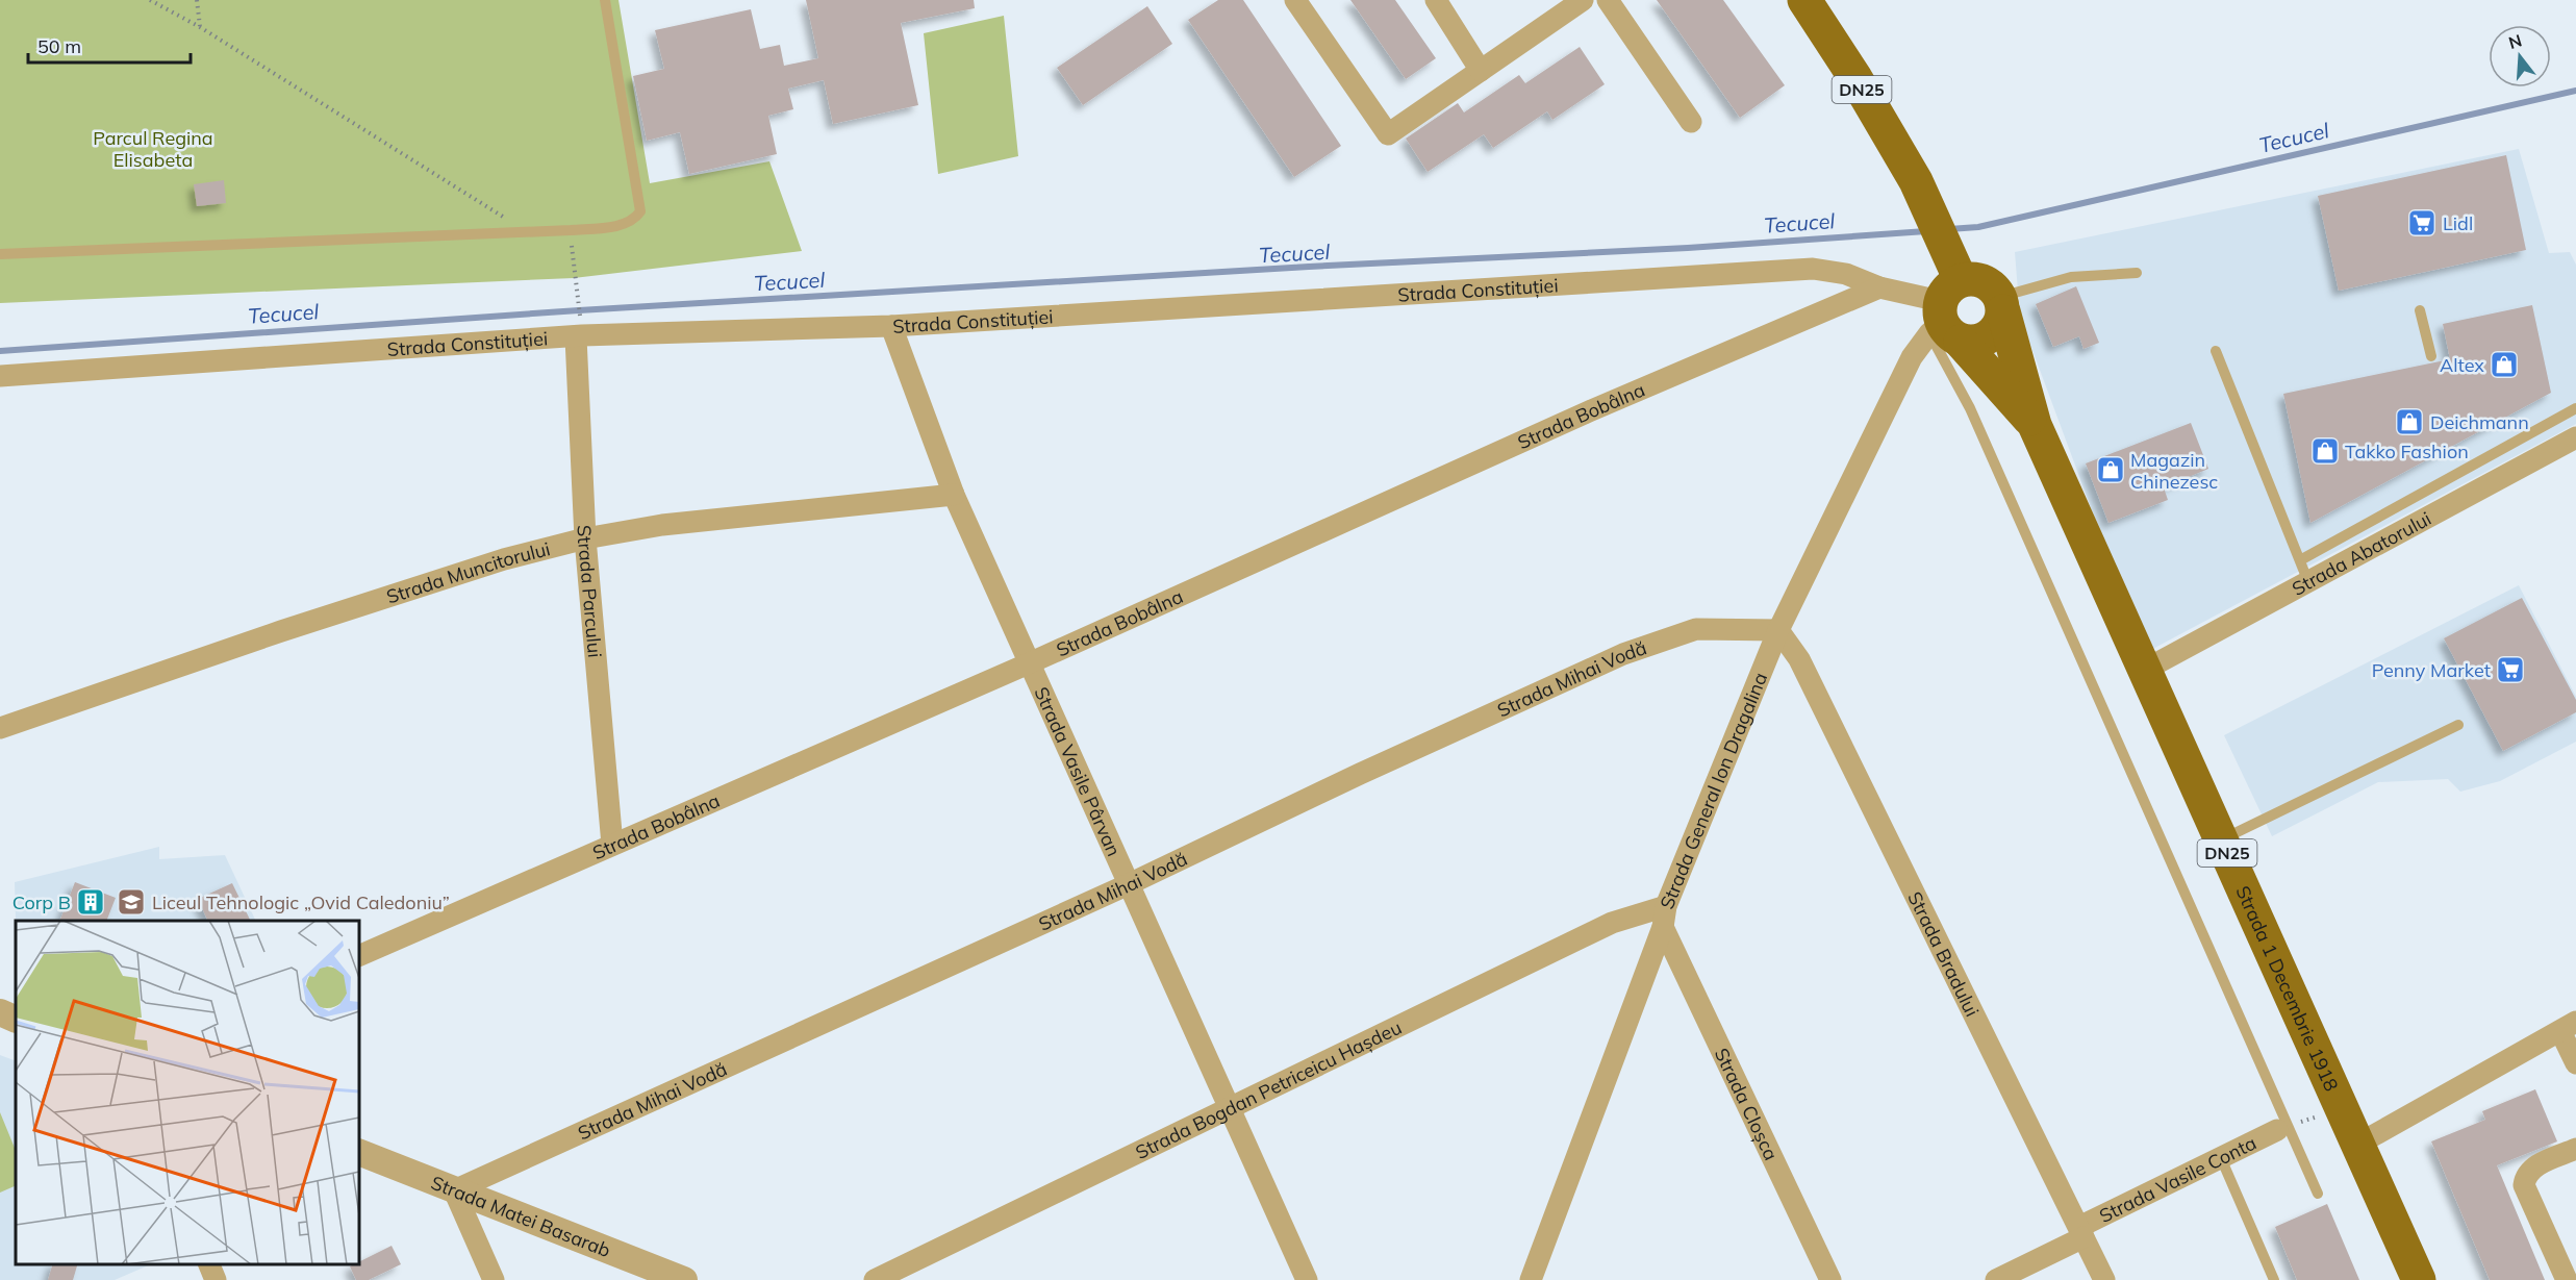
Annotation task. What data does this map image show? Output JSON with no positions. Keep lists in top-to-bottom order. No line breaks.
{"streets":{"main road":["DN25","Strada 1 Decembrie 1918"],"street":["Strada Constituției","Strada Bobâlna","Strada Abatorului","Strada Muncitorului","Strada Parcului","Strada Mihai Vodă","Strada Vasile Pârvan","Strada General Ion Dragalina","Strada Bradului","Strada Bogdan Petriceicu Hașdeu","Strada Cloșca","Strada Vasile Conta","Strada Matei Basarab"]},"crossings":[["Strada Constituției","Strada Bobâlna"],["Strada Constituției","Strada Parcului"],["Strada Constituției","Strada Vasile Pârvan"],["Strada Constituției","Strada General Ion Dragalina"],["Strada Constituției","Strada 1 Decembrie 1918"],["Strada Bobâlna","Strada Parcului"],["Strada Bobâlna","Strada Vasile Pârvan"],["Strada Abatorului","Strada 1 Decembrie 1918"],["Strada Muncitorului","Strada Parcului"],["Strada Muncitorului","Strada Vasile Pârvan"],["Strada Mihai Vodă","Strada Vasile Pârvan"],["Strada Mihai Vodă","Strada General Ion Dragalina"],["Strada Mihai Vodă","Strada Bradului"],["Strada Mihai Vodă","Strada Matei Basarab"],["Strada Vasile Pârvan","Strada Bogdan Petriceicu Hașdeu"],["Strada General Ion Dragalina","Strada Bradului"],["Strada General Ion Dragalina","Strada 1 Decembrie 1918"],["Strada General Ion Dragalina","Strada Bogdan Petriceicu Hașdeu"],["Strada General Ion Dragalina","Strada Cloșca"],["Strada Bradului","Strada Vasile Conta"],["Strada Bogdan Petriceicu Hașdeu","Strada Cloșca"]],"water":["Tecucel"],"parks":["Parcul Regina Elisabeta"],"places":{"supermarket":["Lidl","Penny Market"],"shop":["Altex","Deichmann","Takko Fashion","Magazin Chinezesc"],"building":["Corp B"],"school or university":["Liceul Tehnologic „Ovid Caledoniu”"]},"scale_bar":"50 m","north":"top"}
